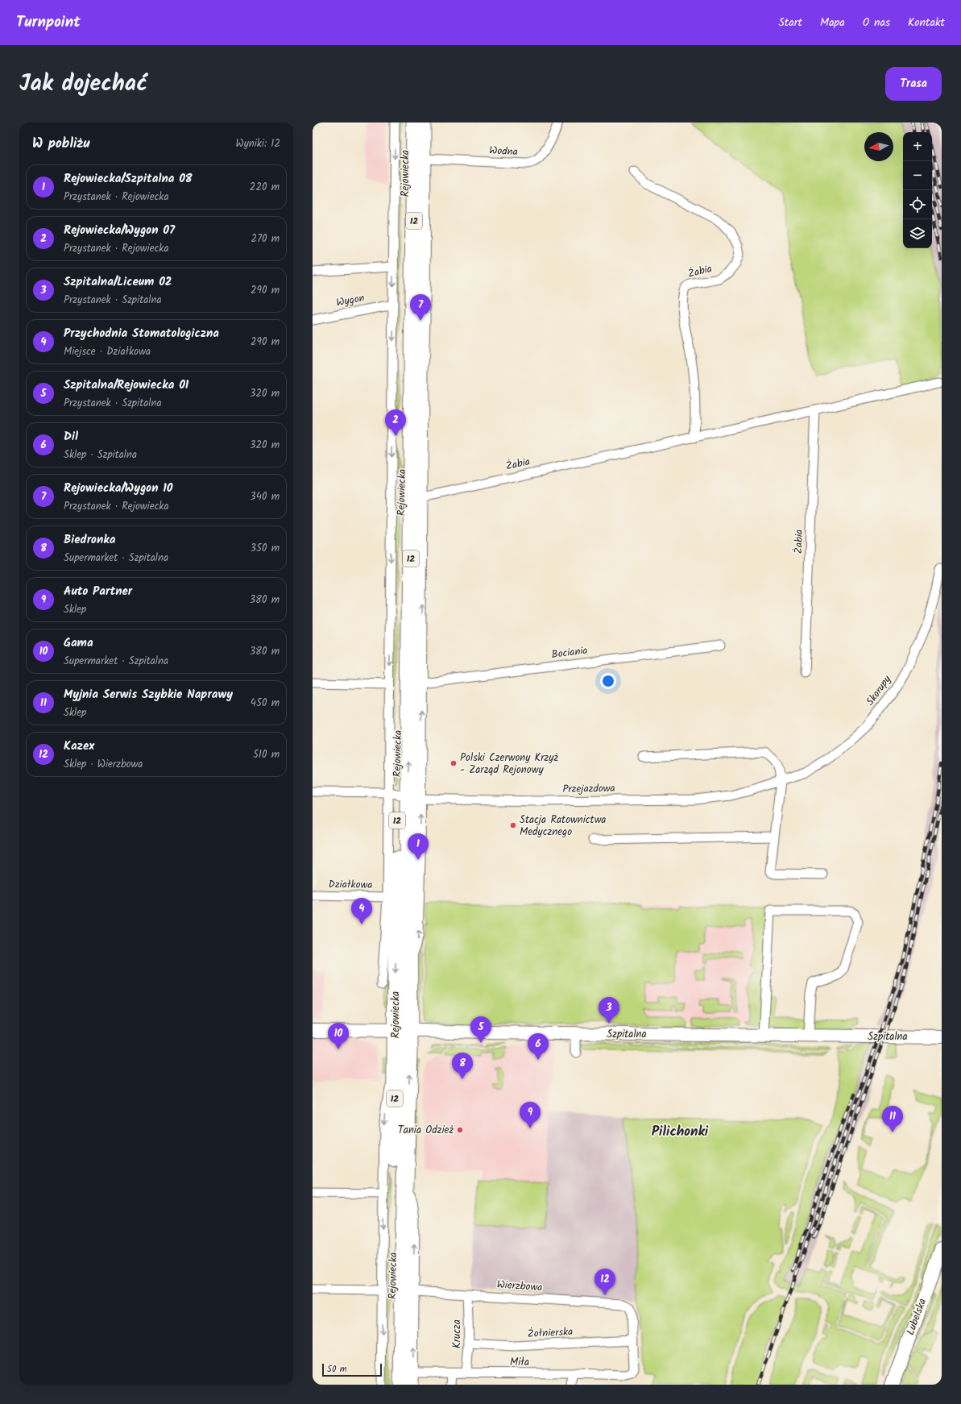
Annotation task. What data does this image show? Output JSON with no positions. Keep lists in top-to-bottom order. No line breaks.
{"streets":{"highway":["Rejowiecka","12"],"street":["Wodna","Żabia","Wygon","Bociania","Skorupy","Przejazdowa","Działkowa","Szpitalna","Wierzbowa","Lubelska","Żołnierska","Krucza","Miła"]},"crossings":[["Rejowiecka","Przejazdowa"],["Rejowiecka","Szpitalna"],["Rejowiecka","Wierzbowa"],["Rejowiecka","Miła"],["Skorupy","Przejazdowa"],["Wierzbowa","Żołnierska"],["Wierzbowa","Krucza"],["Wierzbowa","Miła"],["Żołnierska","Krucza"],["Żołnierska","Miła"],["Krucza","Miła"]],"districts":["Pilichonki"],"places":["Polski Czerwony Krzyż - Zarząd Rejonowy","Stacja Ratownictwa Medycznego","Tania Odzież"],"scale_bar":"50 m","north":"left","page":{"header":"Turnpoint","nav":["Start","Mapa","O nas","Kontakt"],"title":"Jak dojechać","buttons":"Trasa","heading":["W pobliżu","Wyniki: 12"],"map_buttons":["+","−"],"list":[{"mark":"1","name":"Rejowiecka/Szpitalna 08","note":"Przystanek · Rejowiecka","value":"220 m"},{"mark":"2","name":"Rejowiecka/Wygon 07","note":"Przystanek · Rejowiecka","value":"270 m"},{"mark":"3","name":"Szpitalna/Liceum 02","note":"Przystanek · Szpitalna","value":"290 m"},{"mark":"4","name":"Przychodnia Stomatologiczna","note":"Miejsce · Działkowa","value":"290 m"},{"mark":"5","name":"Szpitalna/Rejowiecka 01","note":"Przystanek · Szpitalna","value":"320 m"},{"mark":"6","name":"Dil","note":"Sklep · Szpitalna","value":"320 m"},{"mark":"7","name":"Rejowiecka/Wygon 10","note":"Przystanek · Rejowiecka","value":"340 m"},{"mark":"8","name":"Biedronka","note":"Supermarket · Szpitalna","value":"350 m"},{"mark":"9","name":"Auto Partner","note":"Sklep","value":"380 m"},{"mark":"10","name":"Gama","note":"Supermarket · Szpitalna","value":"380 m"},{"mark":"11","name":"Myjnia Serwis Szybkie Naprawy","note":"Sklep","value":"450 m"},{"mark":"12","name":"Kazex","note":"Sklep · Wierzbowa","value":"510 m"}],"pins":["7","2","1","4","3","5","10","6","8","9","11","12"],"scale":"50 m"}}
